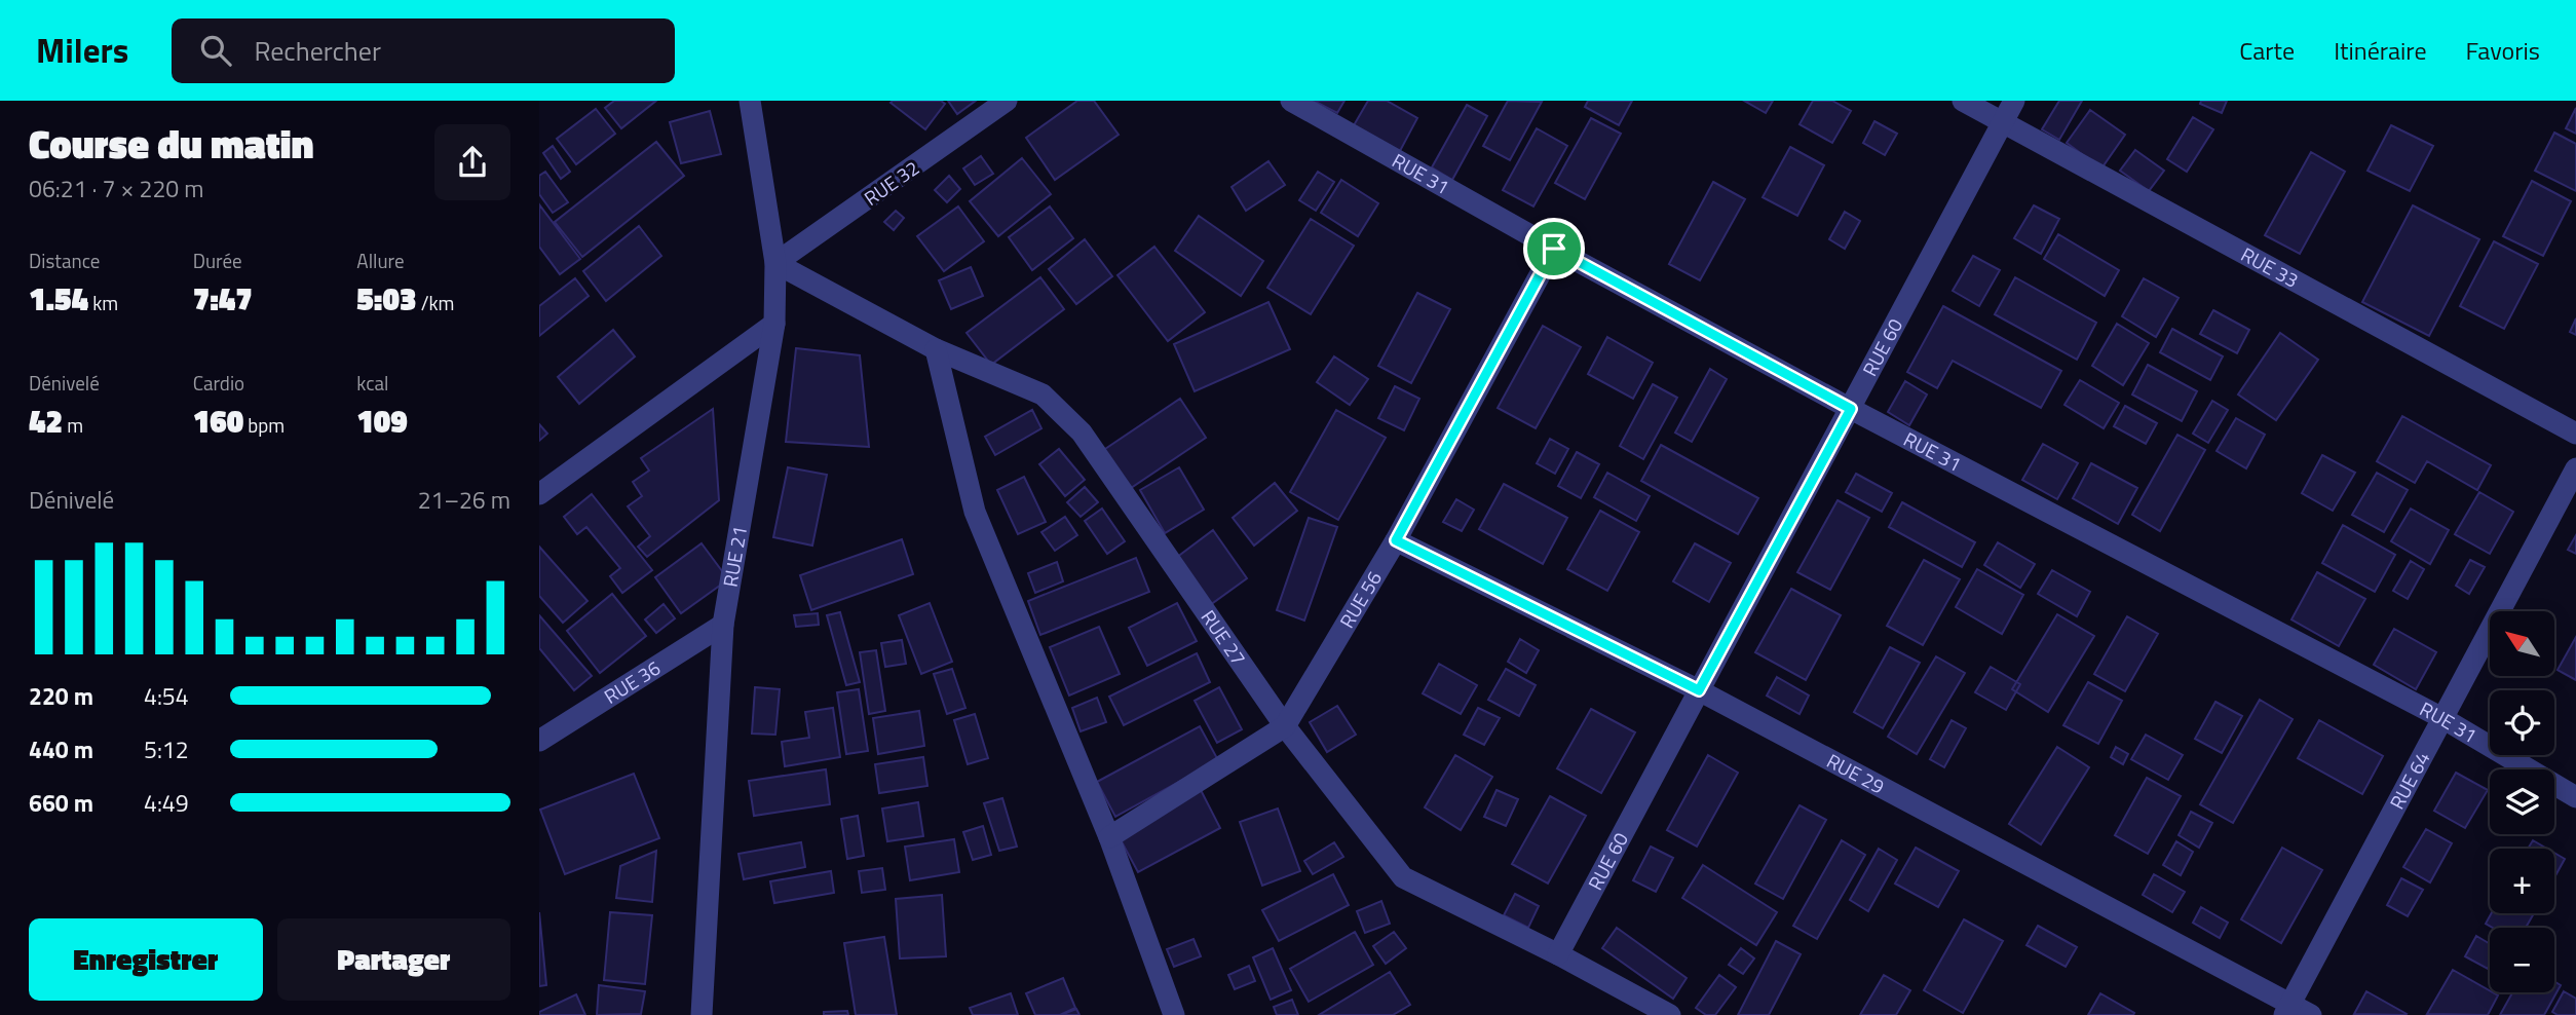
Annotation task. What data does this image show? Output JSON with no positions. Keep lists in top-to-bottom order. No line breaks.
{"streets":{"street":["RUE 31","RUE 32","RUE 33","RUE 60","RUE 21","RUE 56","RUE 27","RUE 36","RUE 29","RUE 64"]},"crossings":[["RUE 31","RUE 60"],["RUE 31","RUE 56"],["RUE 31","RUE 64"],["RUE 32","RUE 21"],["RUE 32","RUE 27"],["RUE 33","RUE 60"],["RUE 60","RUE 27"],["RUE 60","RUE 29"],["RUE 21","RUE 27"],["RUE 21","RUE 36"],["RUE 56","RUE 27"],["RUE 56","RUE 29"],["RUE 29","RUE 64"]],"north":"top left","page":{"header":"Milers","search":"Rechercher","nav":["Carte","Itinéraire","Favoris"],"heading":["Course du matin","06:21 · 7 × 220 m"],"stats":[["Distance","1.54 km"],["Durée","7:47"],["Allure","5:03 /km"],["Dénivelé","42 m"],["Cardio","160 bpm"],["kcal","109"]],"chart":["Dénivelé","21–26 m"],"map_buttons":["+","−"],"list":[{"name":"220 m","note":"4:54"},{"name":"440 m","note":"5:12"},{"name":"660 m","note":"4:49"}],"buttons":["Enregistrer","Partager"]}}
